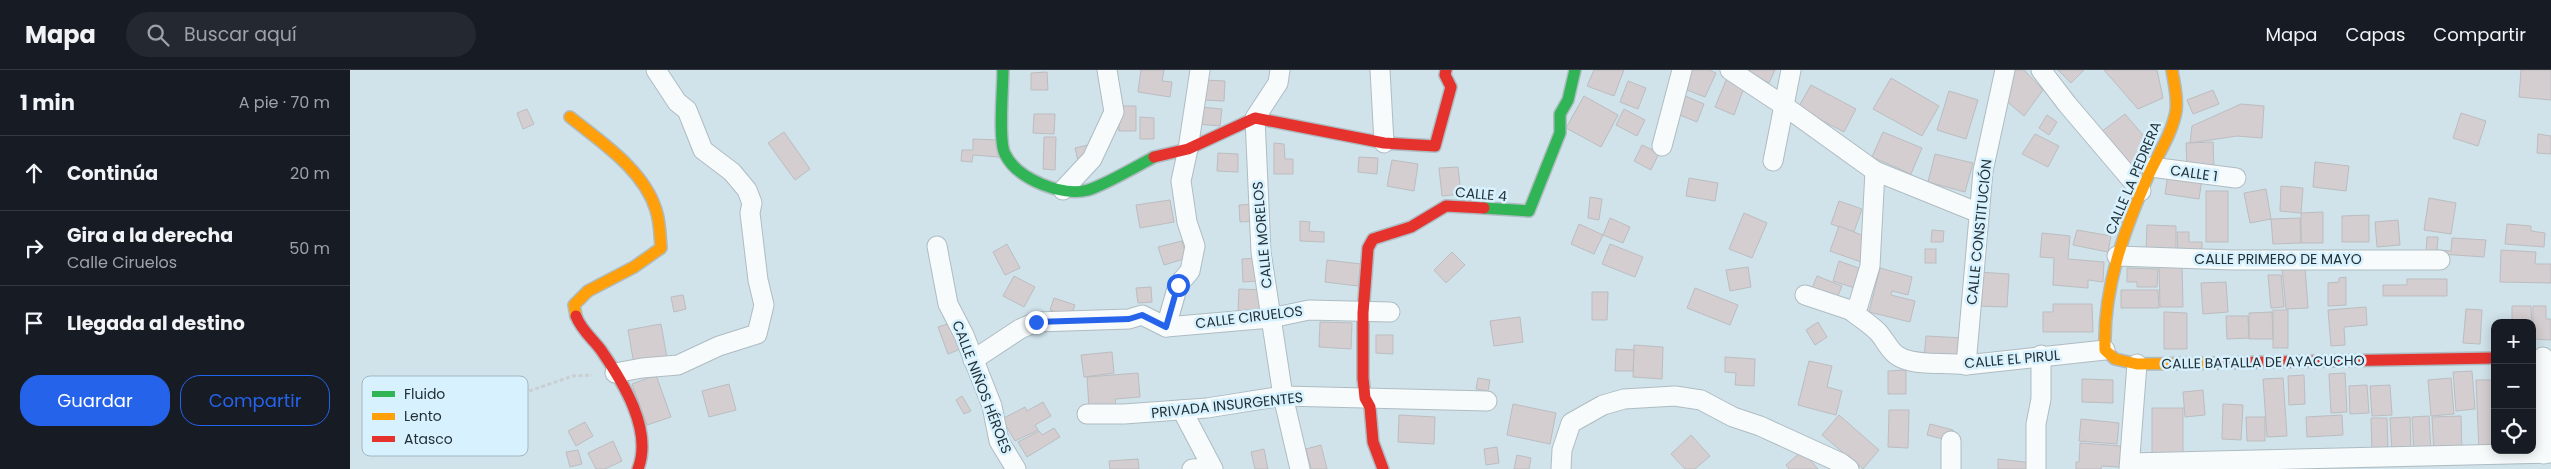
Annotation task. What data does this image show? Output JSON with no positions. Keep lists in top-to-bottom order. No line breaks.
{"streets":{"street":["CALLE 1","CALLE LA PEDRERA","CALLE 4","CALLE CONSTITUCIÓN","CALLE MORELOS","CALLE PRIMERO DE MAYO","CALLE CIRUELOS","CALLE EL PIRUL","CALLE BATALLA DE AYACUCHO","CALLE NIÑOS HÉROES","PRIVADA INSURGENTES"]},"crossings":[["CALLE 1","CALLE LA PEDRERA"],["CALLE LA PEDRERA","CALLE PRIMERO DE MAYO"],["CALLE LA PEDRERA","CALLE EL PIRUL"],["CALLE 4","CALLE CIRUELOS"],["CALLE 4","PRIVADA INSURGENTES"],["CALLE CONSTITUCIÓN","CALLE EL PIRUL"],["CALLE MORELOS","CALLE CIRUELOS"],["CALLE MORELOS","PRIVADA INSURGENTES"]],"legend":["Fluido","Lento","Atasco"],"page":{"header":"Mapa","search":"Buscar aquí","nav":["Mapa","Capas","Compartir"],"heading":["1 min","A pie · 70 m"],"list":[["Continúa","20 m"],["Gira a la derecha","Calle Ciruelos","50 m"],"Llegada al destino"],"map_buttons":["+","−"],"buttons":["Guardar","Compartir"]}}
